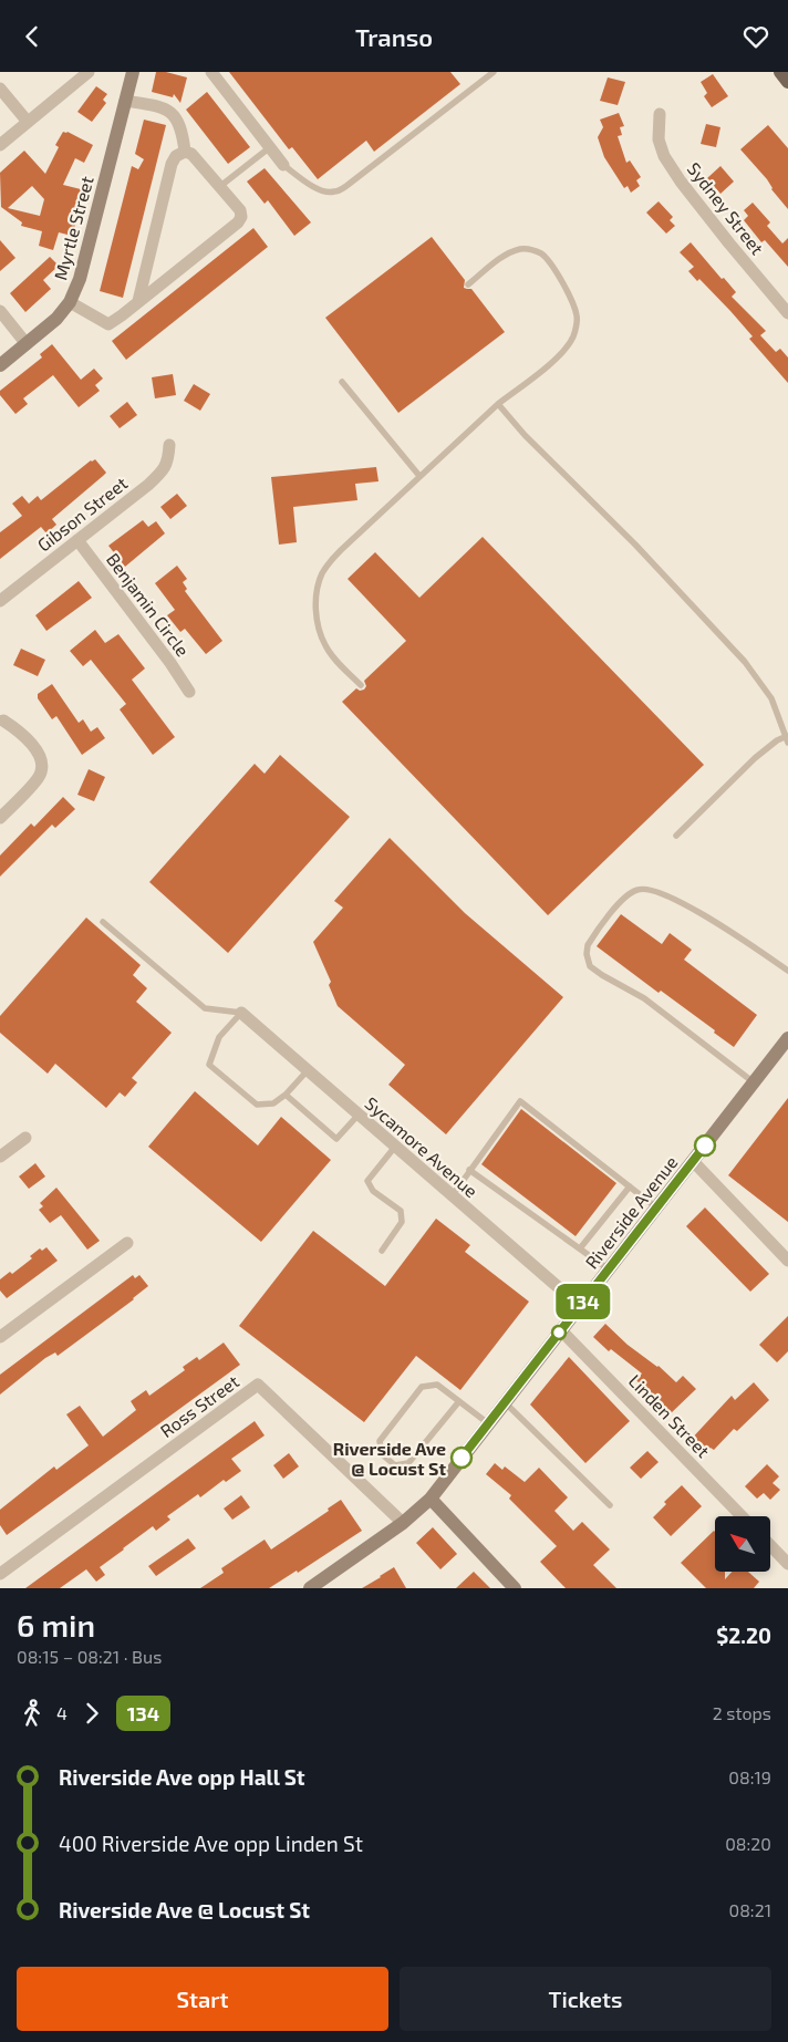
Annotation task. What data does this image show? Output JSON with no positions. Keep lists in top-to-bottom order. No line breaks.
{"streets":{"main road":["Myrtle Street","Riverside Avenue"],"street":["Sydney Street","Gibson Street","Benjamin Circle","Sycamore Avenue","Ross Street","Linden Street"]},"crossings":[["Gibson Street","Benjamin Circle"],["Sycamore Avenue","Riverside Avenue"],["Riverside Avenue","Ross Street"],["Riverside Avenue","Linden Street"]],"places":["Riverside Ave @ Locust St"],"lines":["bus line 134"],"north":"top left","page":{"header":"Transo","on_map":"134","heading":["6 min","08:15 – 08:21 · Bus","$2.20"],"legs":["4","134","2 stops"],"list":[{"name":"Riverside Ave opp Hall St","value":"08:19"},{"name":"400 Riverside Ave opp Linden St","value":"08:20"},{"name":"Riverside Ave @ Locust St","value":"08:21"}],"buttons":["Start","Tickets"]}}
